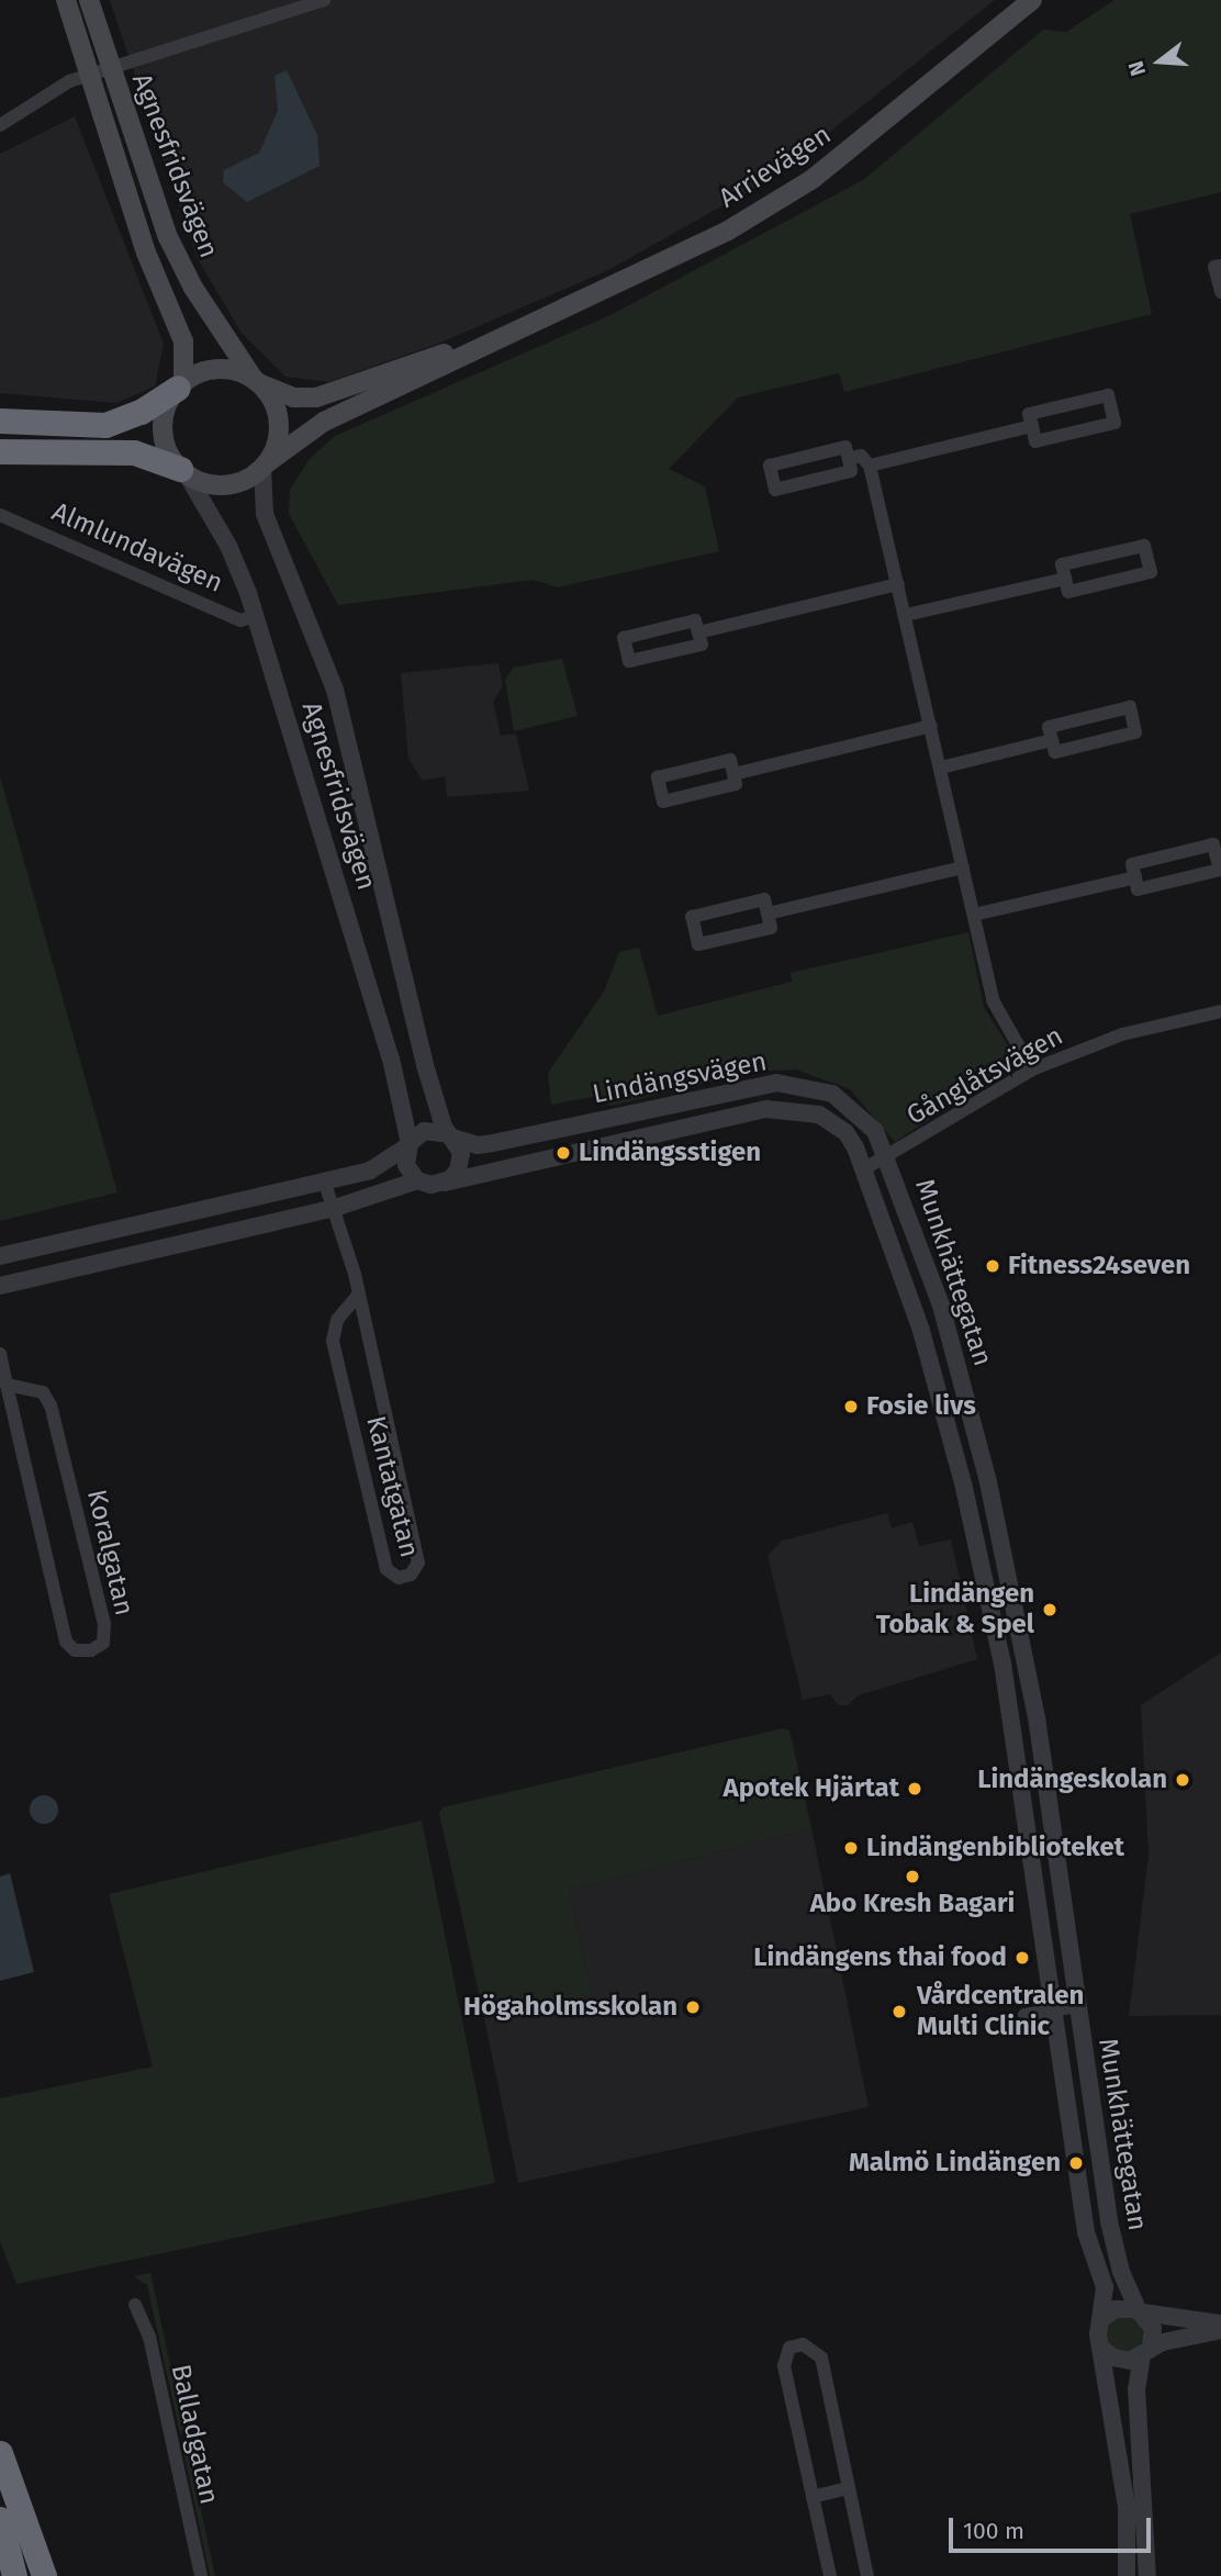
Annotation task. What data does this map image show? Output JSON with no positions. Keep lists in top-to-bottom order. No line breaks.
{"streets":{"main road":["Agnesfridsvägen","Arrievägen"],"street":["Almlundavägen","Gånglåtsvägen","Lindängsvägen","Munkhättegatan","Kantatgatan","Koralgatan","Balladgatan"]},"crossings":[["Agnesfridsvägen","Arrievägen"],["Agnesfridsvägen","Almlundavägen"],["Agnesfridsvägen","Lindängsvägen"],["Gånglåtsvägen","Lindängsvägen"],["Gånglåtsvägen","Munkhättegatan"],["Lindängsvägen","Munkhättegatan"],["Lindängsvägen","Kantatgatan"]],"places":["Lindängsstigen","Fitness24seven","Fosie livs","Lindängen Tobak & Spel","Lindängeskolan","Apotek Hjärtat","Lindängenbiblioteket","Abo Kresh Bagari","Lindängens thai food","Högaholmsskolan","Vårdcentralen Multi Clinic","Malmö Lindängen"],"scale_bar":"100 m","north":"left"}
